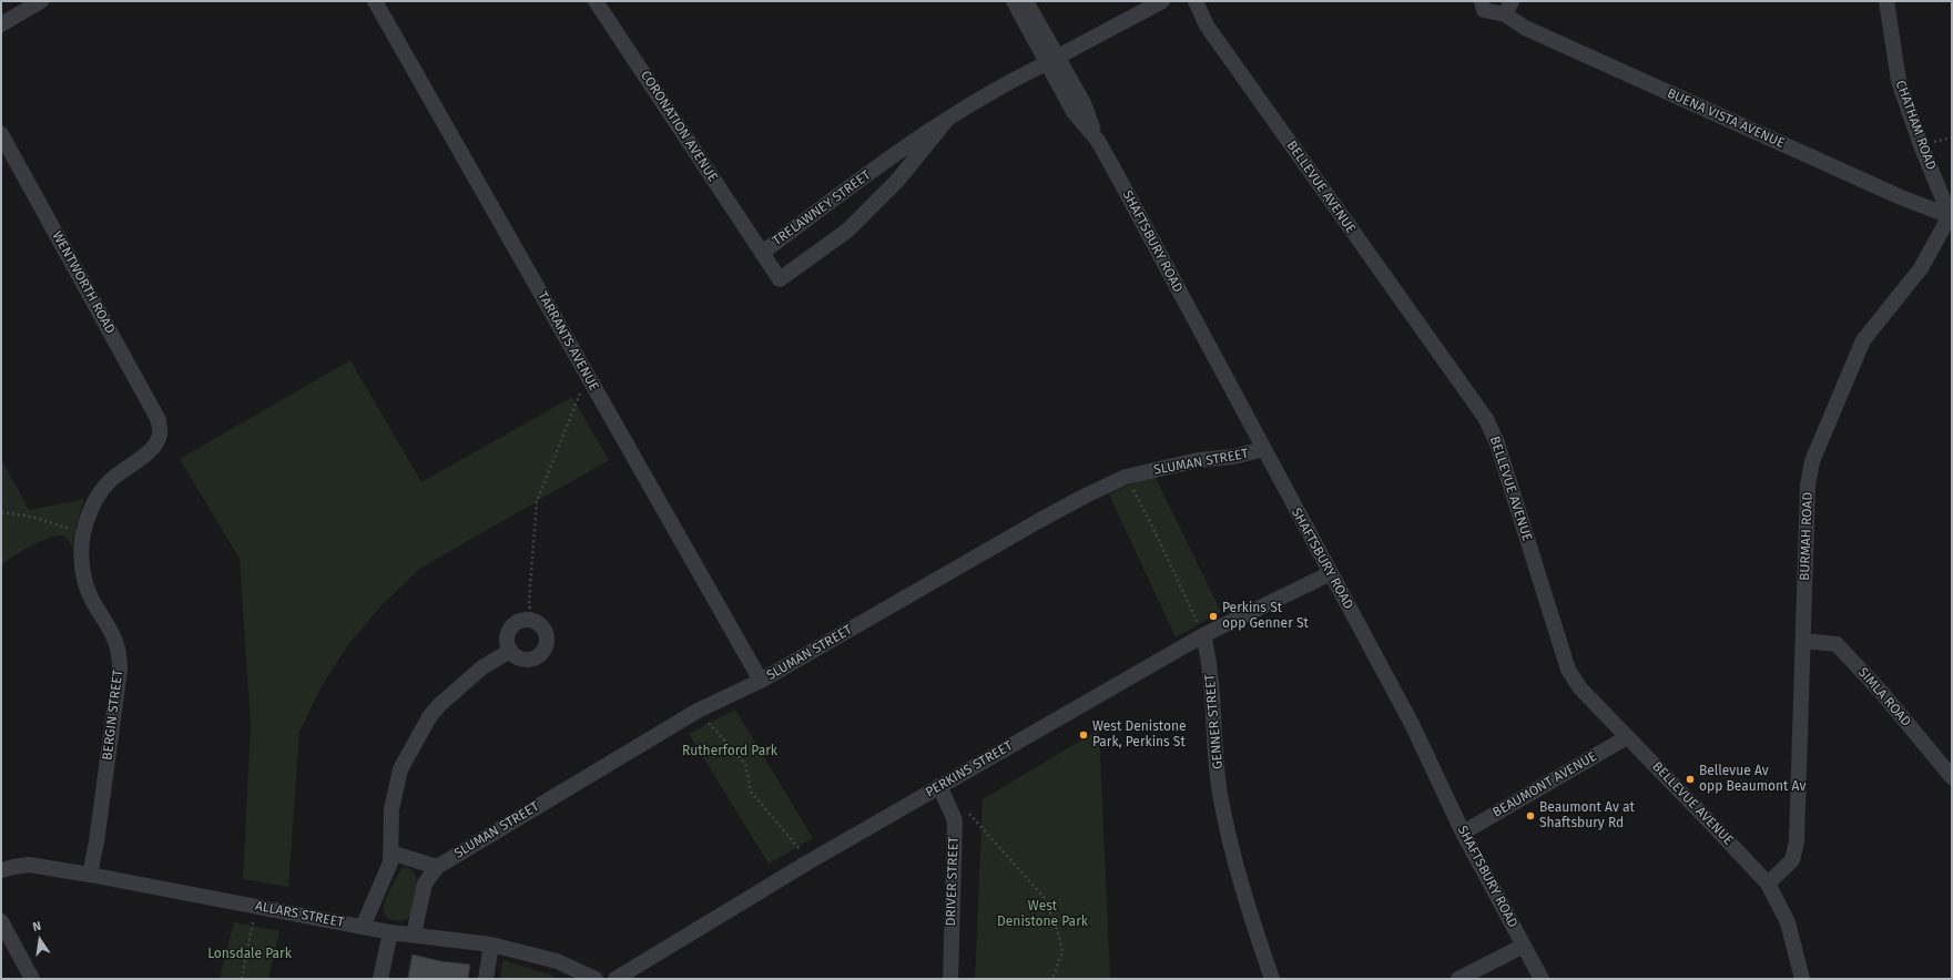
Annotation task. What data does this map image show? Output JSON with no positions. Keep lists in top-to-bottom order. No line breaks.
{"streets":{"street":["BUENA VISTA AVENUE","CHATHAM ROAD","CORONATION AVENUE","BELLEVUE AVENUE","TRELAWNEY STREET","SHAFTSBURY ROAD","WENTWORTH ROAD","TARRANTS AVENUE","SLUMAN STREET","BURMAH ROAD","SIMLA ROAD","BERGIN STREET","GENNER STREET","PERKINS STREET","BEAUMONT AVENUE","DRIVER STREET","ALLARS STREET"]},"crossings":[["BUENA VISTA AVENUE","CHATHAM ROAD"],["BUENA VISTA AVENUE","BURMAH ROAD"],["CHATHAM ROAD","BURMAH ROAD"],["CORONATION AVENUE","TRELAWNEY STREET"],["BELLEVUE AVENUE","BURMAH ROAD"],["BELLEVUE AVENUE","BEAUMONT AVENUE"],["TRELAWNEY STREET","SHAFTSBURY ROAD"],["SHAFTSBURY ROAD","SLUMAN STREET"],["SHAFTSBURY ROAD","PERKINS STREET"],["SHAFTSBURY ROAD","BEAUMONT AVENUE"],["WENTWORTH ROAD","BERGIN STREET"],["TARRANTS AVENUE","SLUMAN STREET"],["SLUMAN STREET","ALLARS STREET"],["BURMAH ROAD","SIMLA ROAD"],["BERGIN STREET","ALLARS STREET"],["GENNER STREET","PERKINS STREET"],["PERKINS STREET","DRIVER STREET"]],"parks":["Rutherford Park","West Denistone Park","Lonsdale Park"],"places":["Perkins St opp Genner St","West Denistone Park, Perkins St","Bellevue Av opp Beaumont Av","Beaumont Av at Shaftsbury Rd"],"north":"top"}
